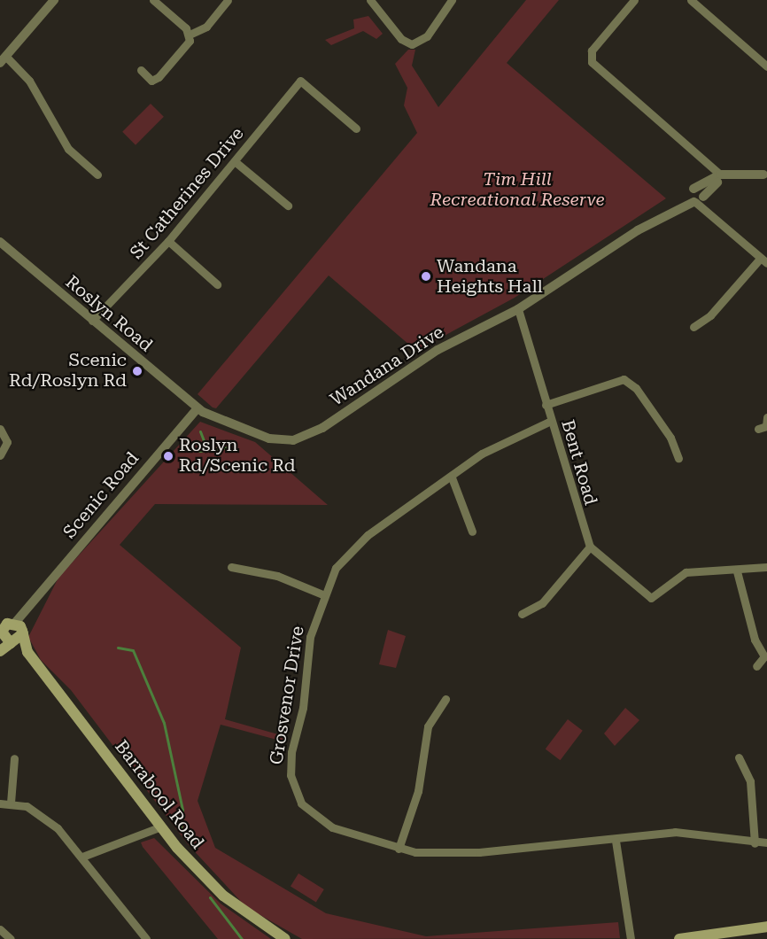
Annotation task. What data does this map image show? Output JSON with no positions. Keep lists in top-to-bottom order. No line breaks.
{"streets":{"main road":["Barrabool Road"],"street":["St Catherines Drive","Roslyn Road","Wandana Drive","Bent Road","Scenic Road","Grosvenor Drive"]},"crossings":[["St Catherines Drive","Roslyn Road"],["Roslyn Road","Wandana Drive"],["Roslyn Road","Scenic Road"],["Wandana Drive","Bent Road"],["Wandana Drive","Scenic Road"],["Bent Road","Grosvenor Drive"],["Scenic Road","Barrabool Road"]],"parks":["Tim Hill Recreational Reserve"],"places":["Wandana Heights Hall","Scenic Rd/Roslyn Rd","Roslyn Rd/Scenic Rd"]}
